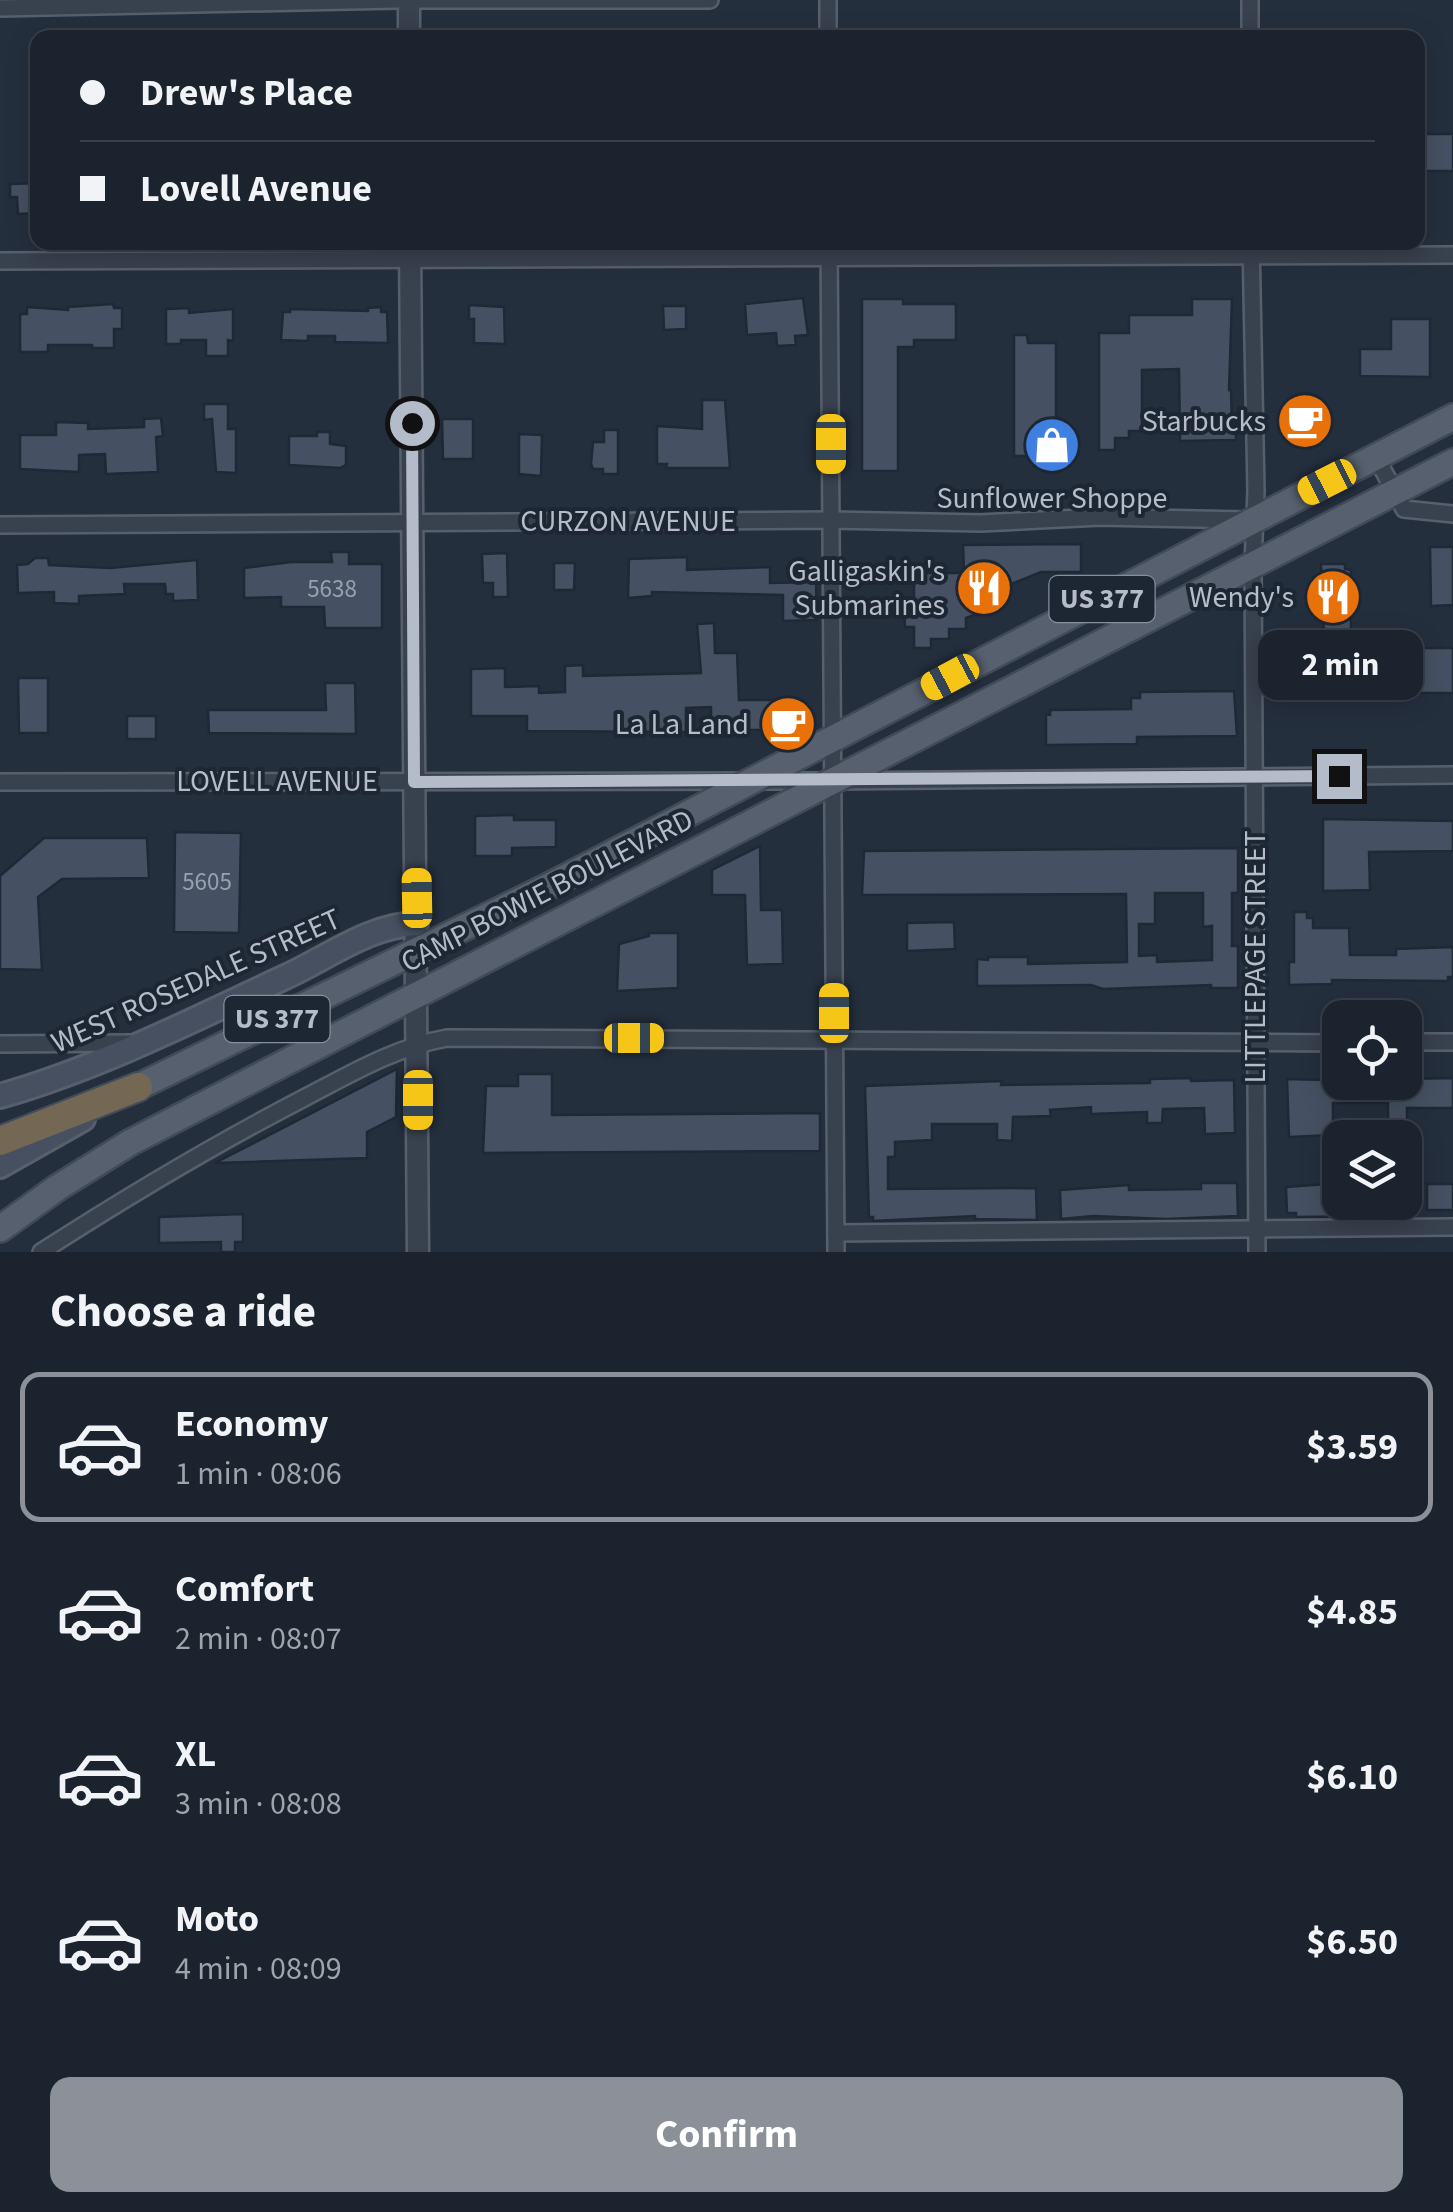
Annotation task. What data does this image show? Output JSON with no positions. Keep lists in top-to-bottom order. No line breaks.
{"streets":{"highway":["US 377"],"main road":["CAMP BOWIE BOULEVARD","WEST ROSEDALE STREET"],"street":["CURZON AVENUE","LOVELL AVENUE","LITTLEPAGE STREET"]},"crossings":[["CURZON AVENUE","CAMP BOWIE BOULEVARD"],["CURZON AVENUE","LITTLEPAGE STREET"],["US 377","CAMP BOWIE BOULEVARD"],["LOVELL AVENUE","CAMP BOWIE BOULEVARD"],["LOVELL AVENUE","LITTLEPAGE STREET"],["CAMP BOWIE BOULEVARD","LITTLEPAGE STREET"],["CAMP BOWIE BOULEVARD","WEST ROSEDALE STREET"]],"places":{"cafe":["Starbucks","La La Land"],"shop":["Sunflower Shoppe"],"restaurant":["Galligaskin's Submarines","Wendy's"]},"house_numbers":["5638","5605"],"page":{"banner":["Drew's Place","Lovell Avenue"],"bubble":"2 min","heading":"Choose a ride","list":[{"name":"Economy","note":"1 min · 08:06","value":"$3.59"},{"name":"Comfort","note":"2 min · 08:07","value":"$4.85"},{"name":"XL","note":"3 min · 08:08","value":"$6.10"},{"name":"Moto","note":"4 min · 08:09","value":"$6.50"}],"buttons":"Confirm"}}
